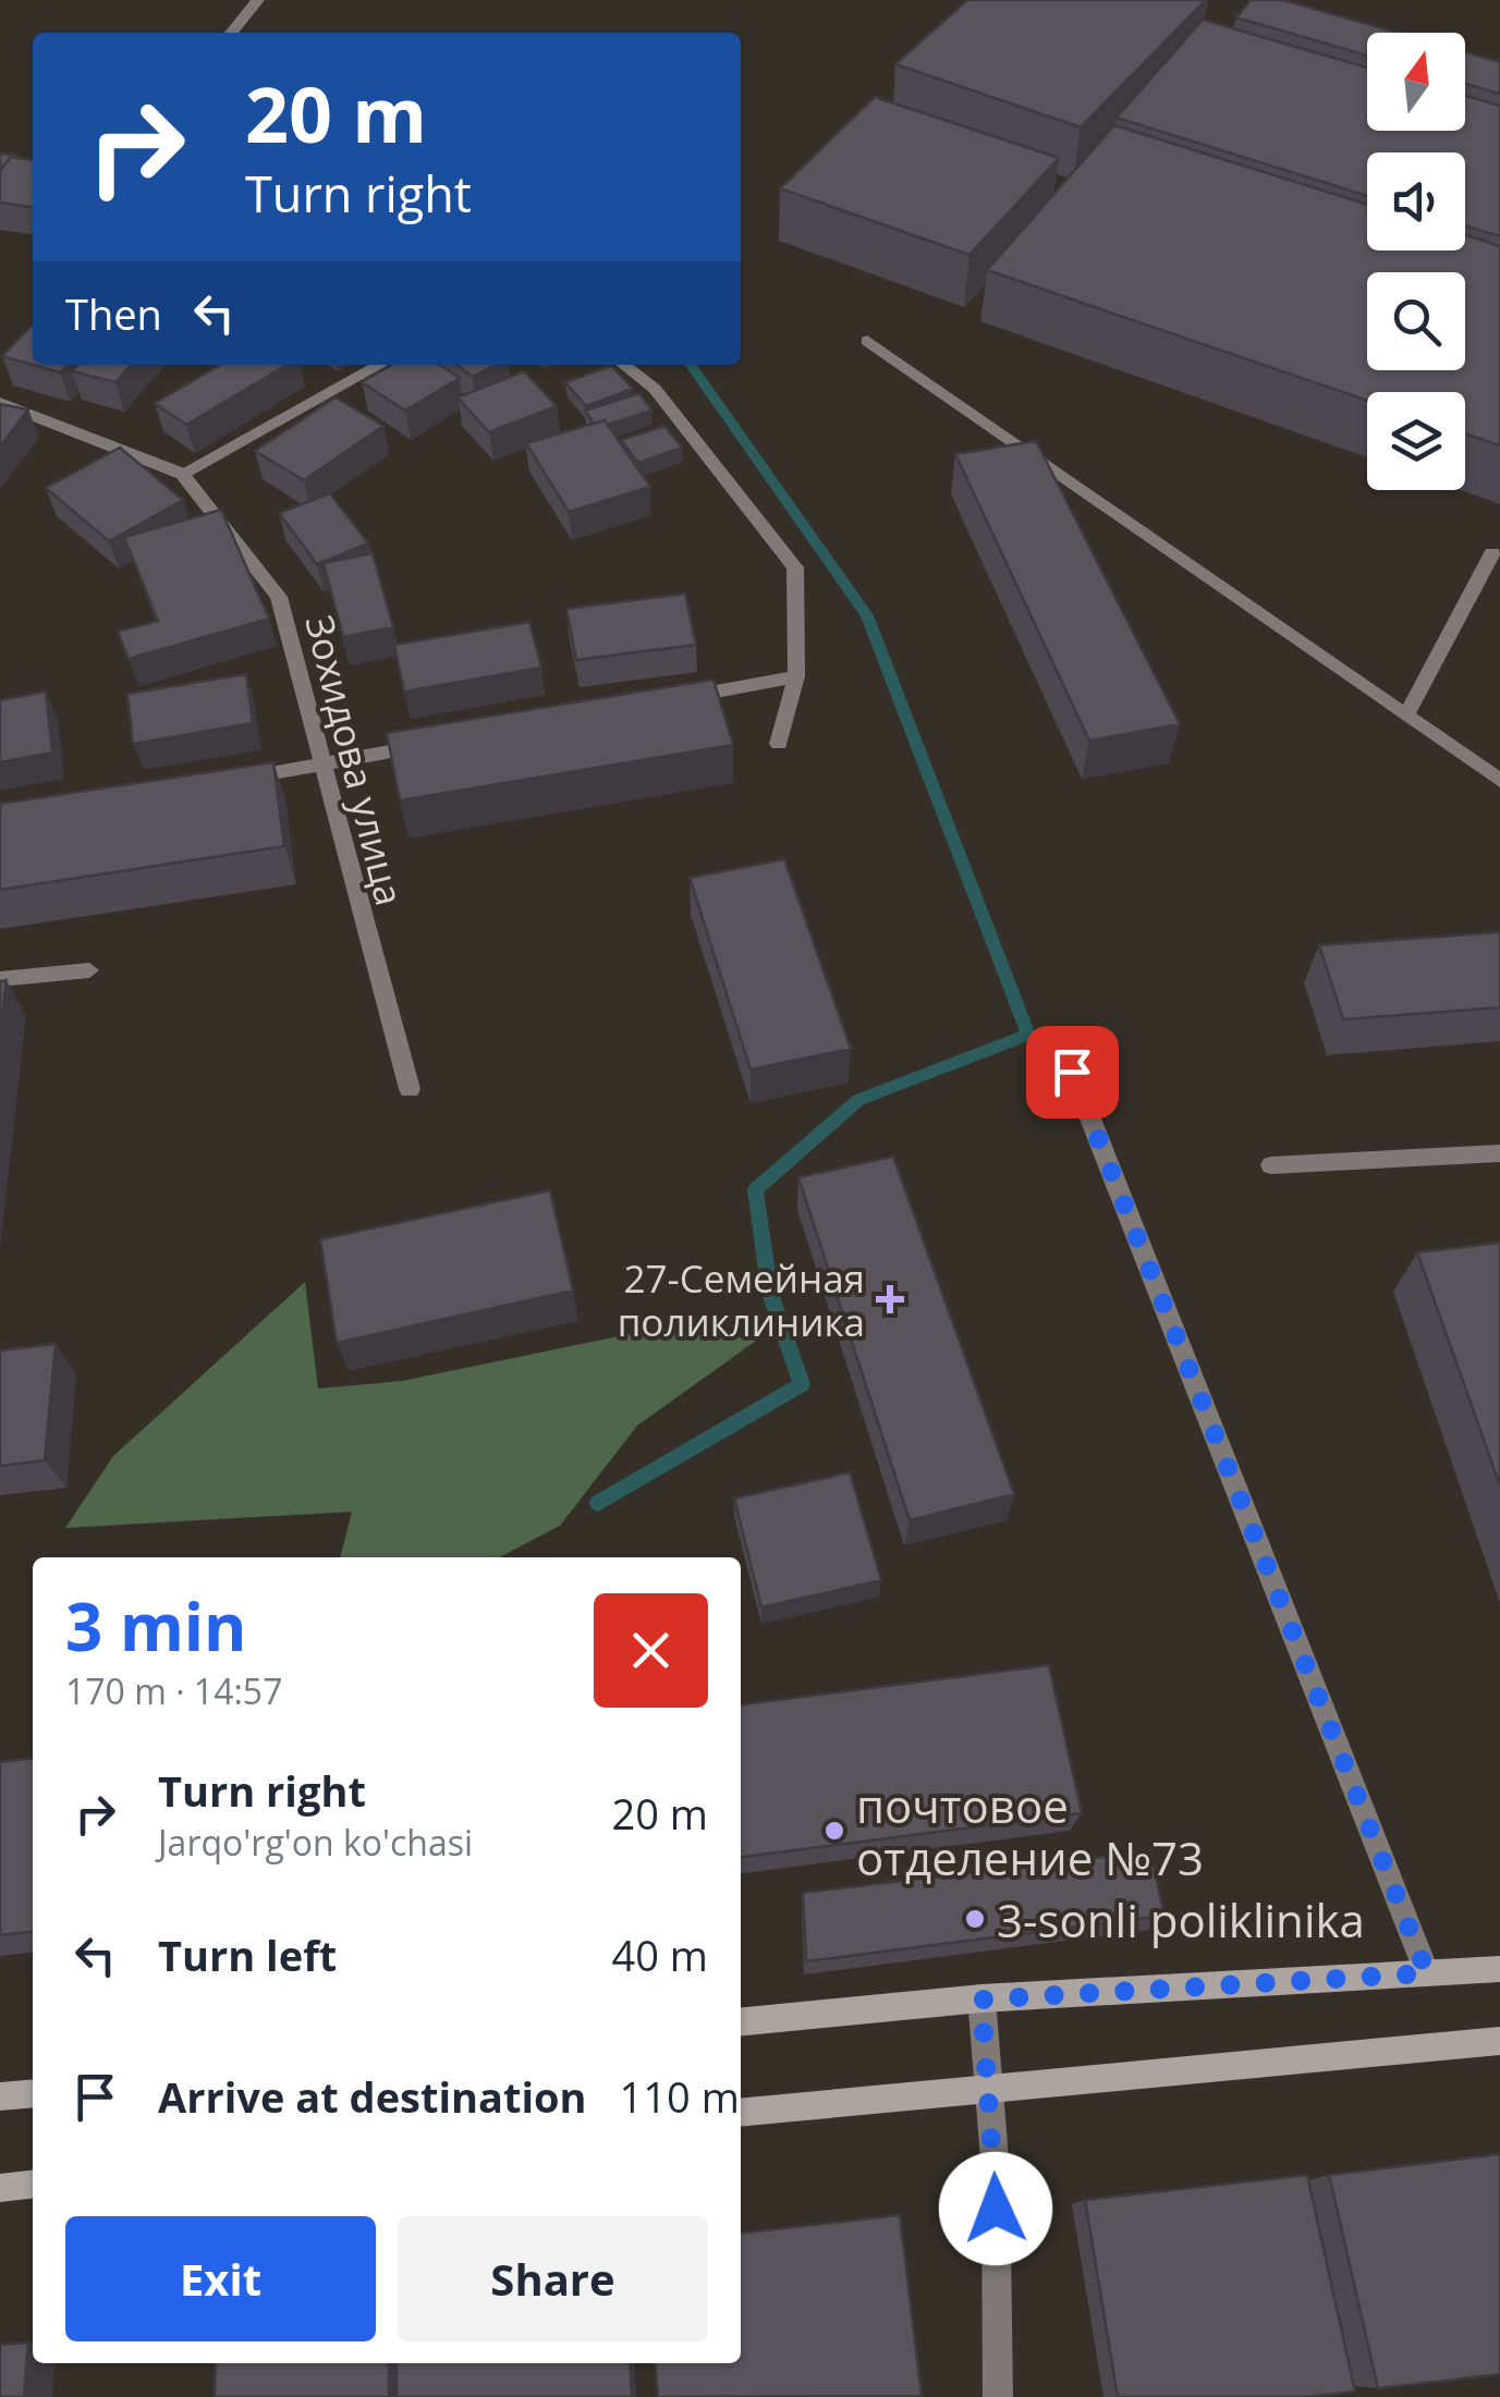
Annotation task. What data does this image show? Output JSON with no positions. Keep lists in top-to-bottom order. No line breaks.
{"streets":{"street":["Зохидова улица"]},"places":{"health":["27-Семейная поликлиника"],"other":["почтовое отделение №73","3-sonli poliklinika"]},"north":"top","page":{"turn":["20 m","Turn right"],"then":"Then","heading":["3 min","170 m · 14:57"],"list":[{"name":"Turn right","note":"Jarqo'rg'on ko'chasi","value":"20 m"},{"name":"Turn left","value":"40 m"},{"name":"Arrive at destination","value":"110 m"}],"buttons":["Exit","Share"]}}
